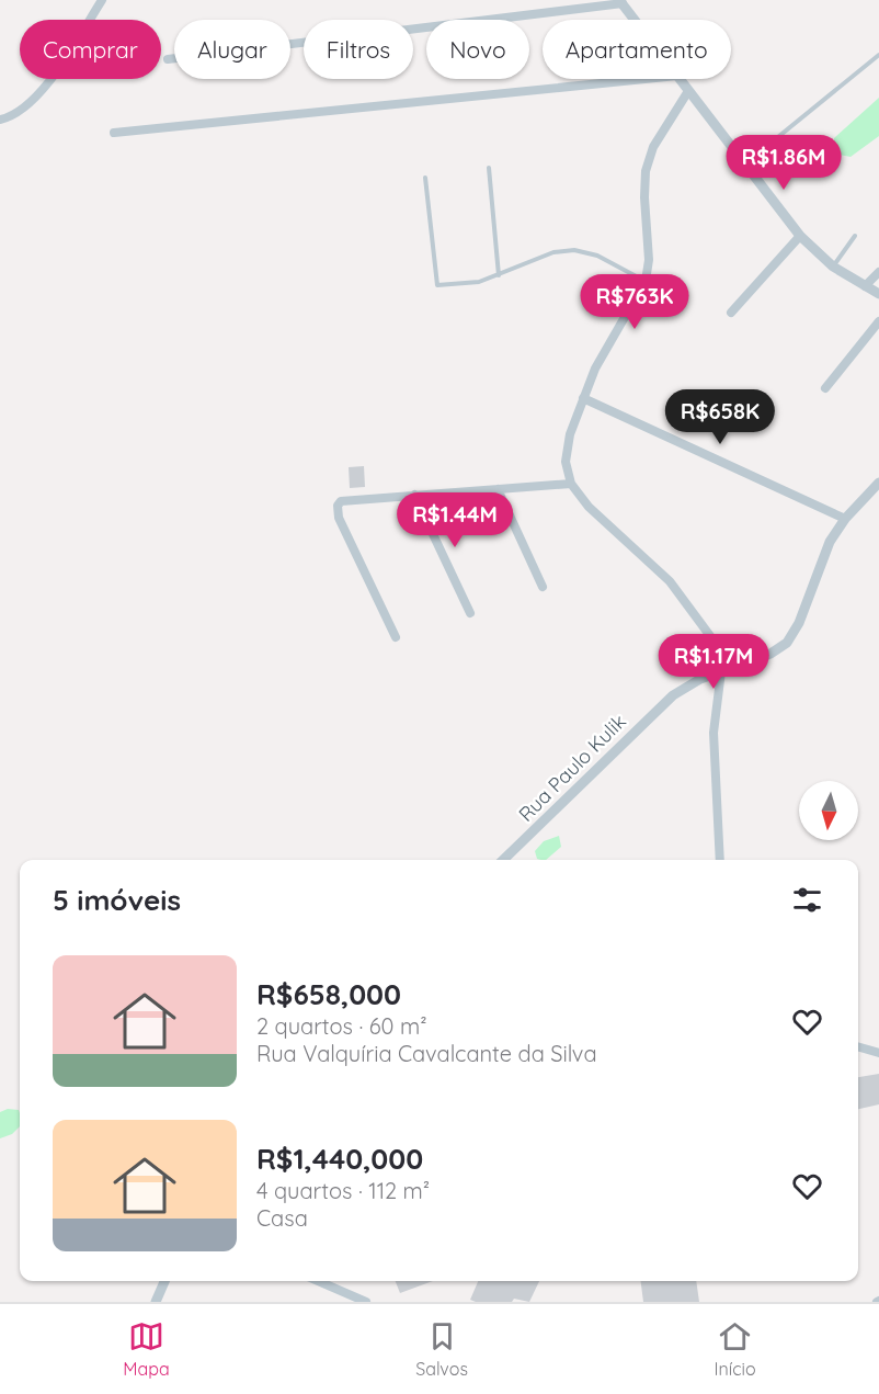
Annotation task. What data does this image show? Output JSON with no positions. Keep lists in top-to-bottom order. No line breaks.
{"streets":{"street":["Rua Paulo Kulik"]},"north":"bottom","page":{"chip":["Comprar","Alugar","Filtros","Novo","Apartamento"],"price":["R$1.86M","R$763K","R$658K","R$1.44M","R$1.17M"],"heading":"5 imóveis","list":[{"name":"R$658,000","note":"2 quartos · 60 m² · Rua Valquíria Cavalcante da Silva"},{"name":"R$1,440,000","note":"4 quartos · 112 m² · Casa"}],"tabs":["Mapa","Salvos","Início"]}}
